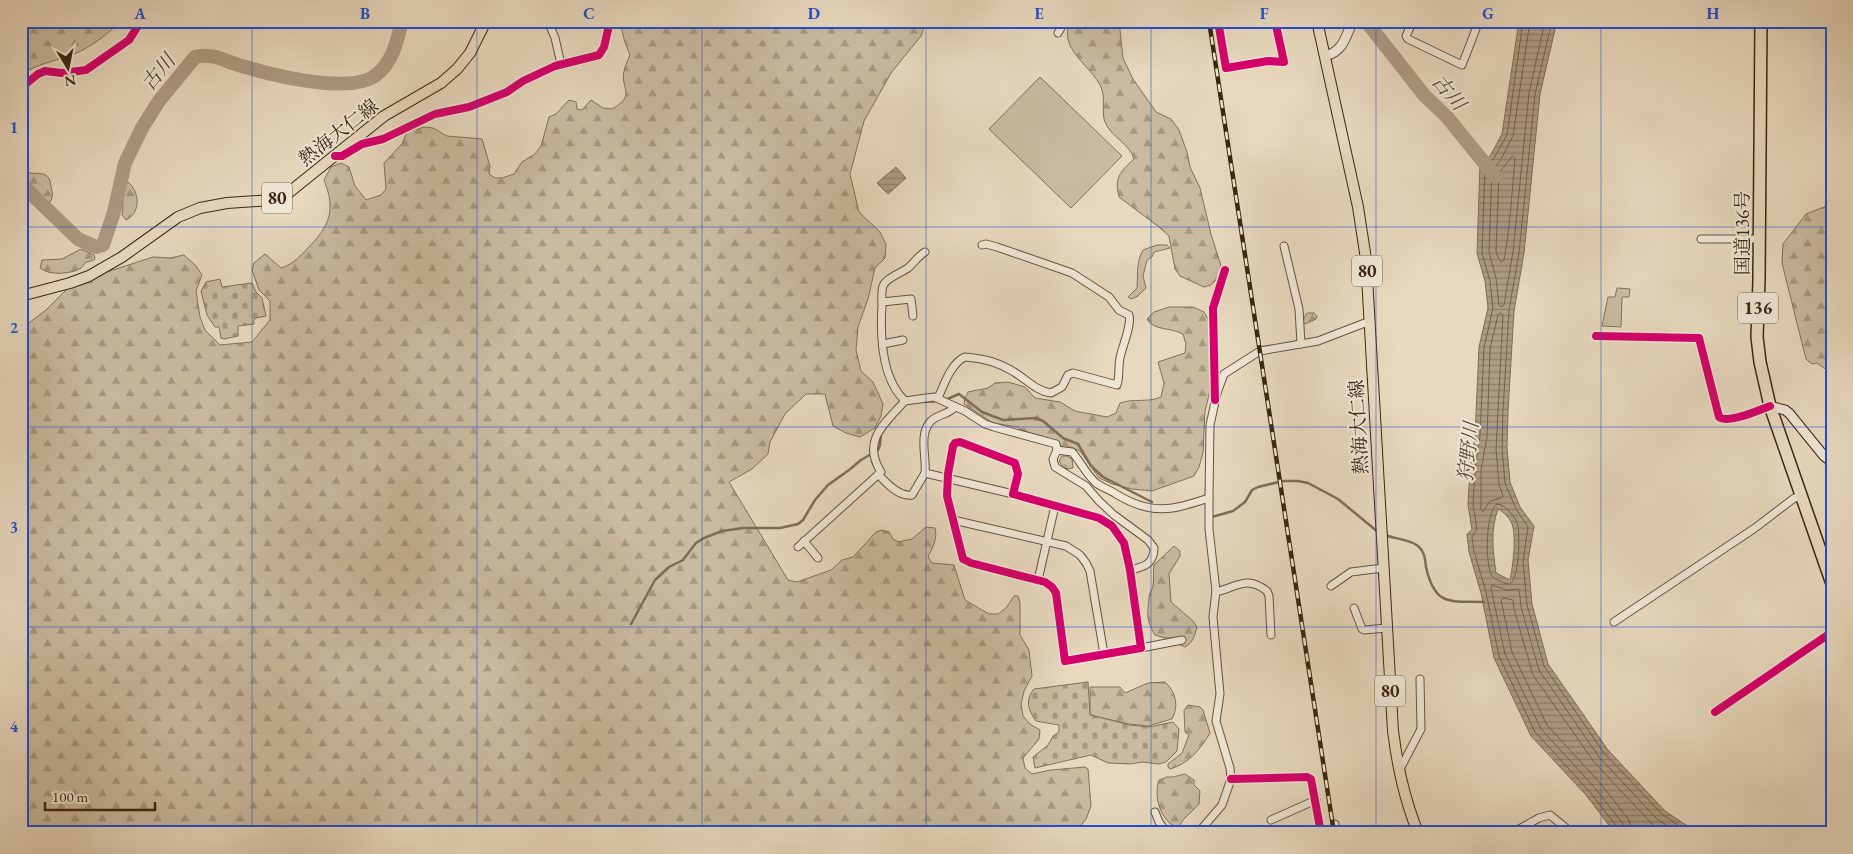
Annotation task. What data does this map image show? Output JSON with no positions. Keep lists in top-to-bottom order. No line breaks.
{"streets":{"highway":["国道136号","136"],"main road":["熱海大仁線","80"]},"water":["古川","狩野川"],"scale_bar":"100 m","north":"bottom","grid":{"columns":["A","B","C","D","E","F","G","H"],"rows":["1","2","3","4"]}}
